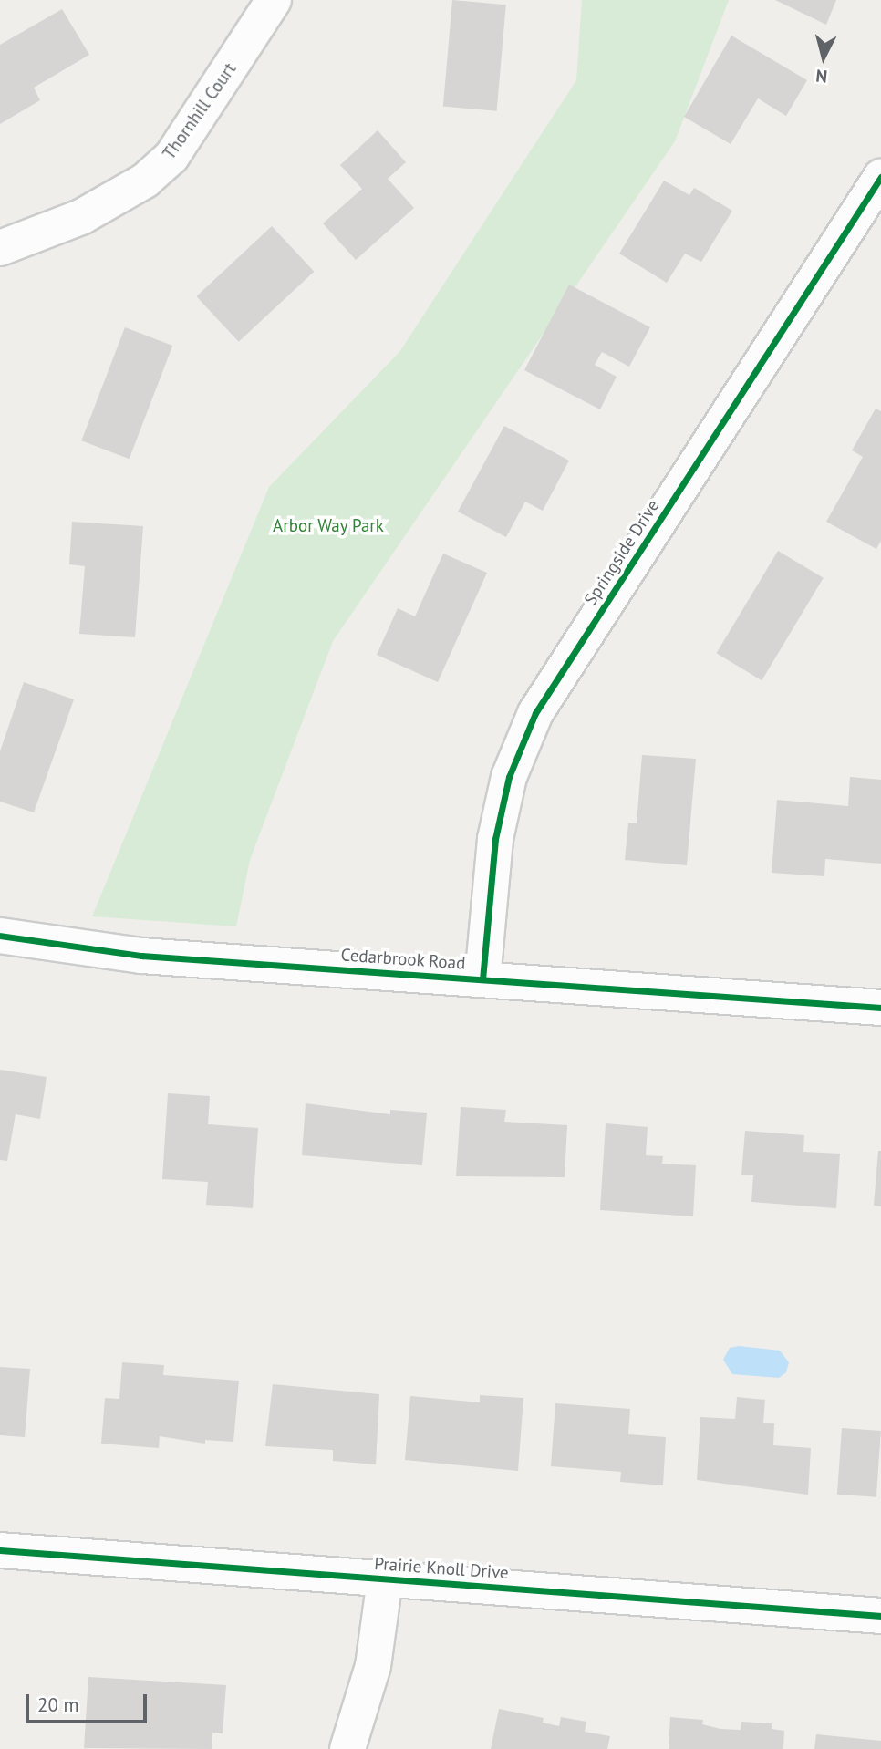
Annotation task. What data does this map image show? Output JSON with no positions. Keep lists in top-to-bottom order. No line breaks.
{"streets":{"street":["Thornhill Court","Springside Drive","Cedarbrook Road","Prairie Knoll Drive"]},"crossings":[["Springside Drive","Cedarbrook Road"]],"parks":["Arbor Way Park"],"scale_bar":"20 m","north":"bottom"}
